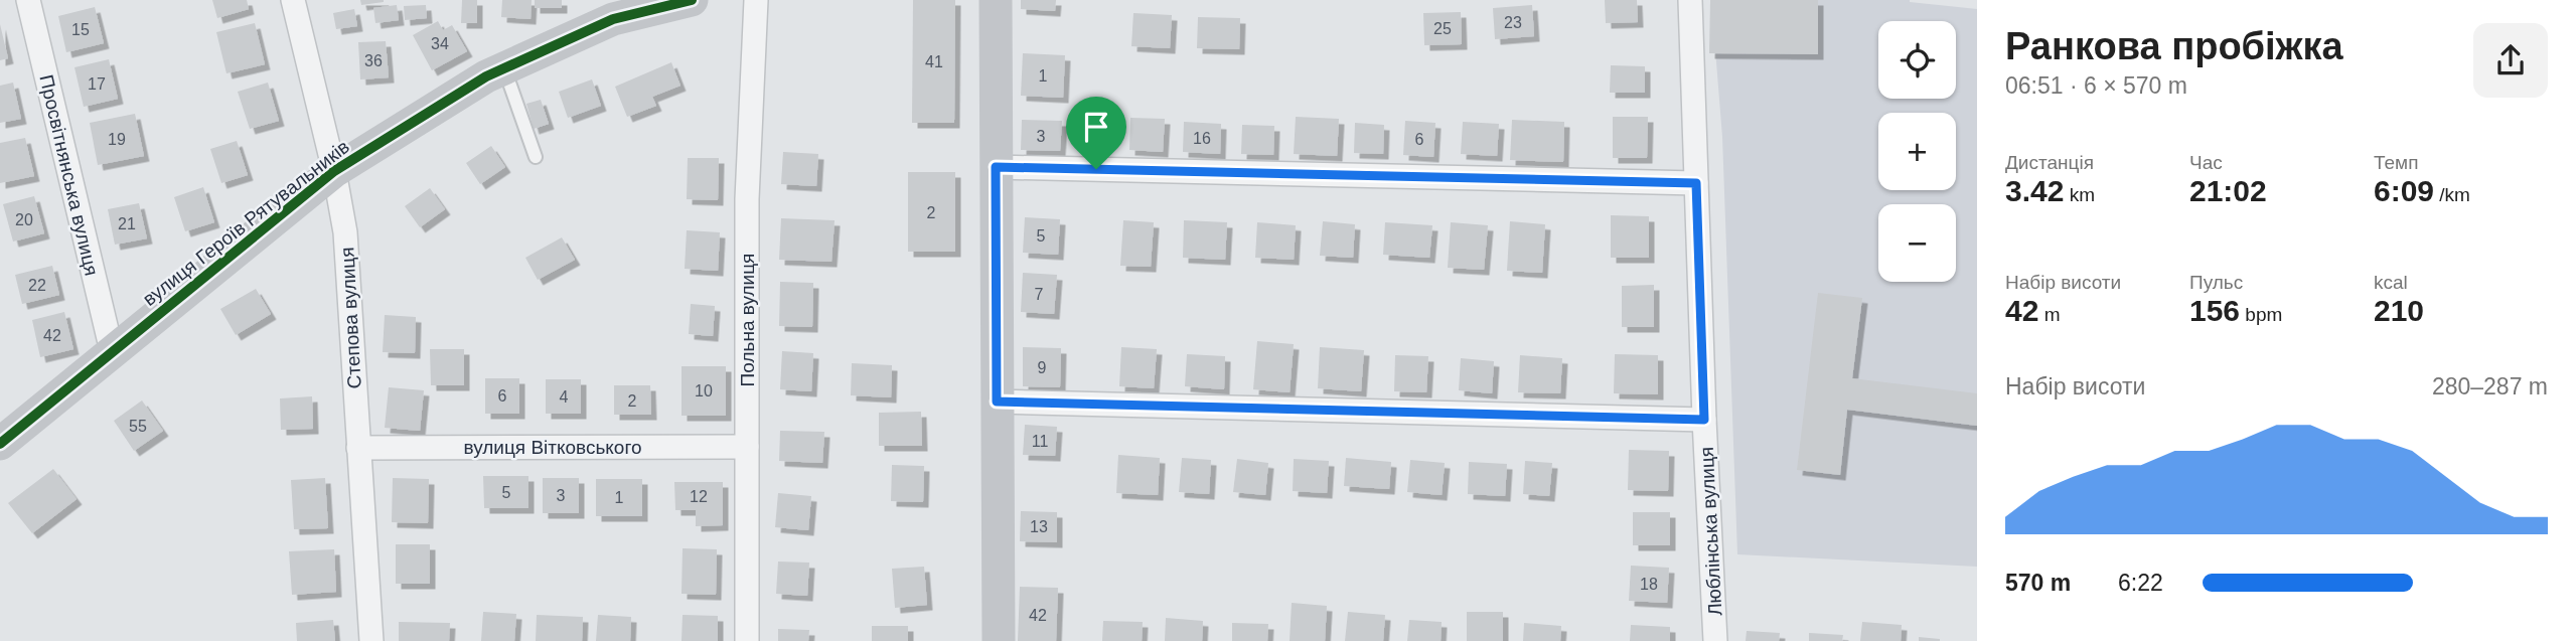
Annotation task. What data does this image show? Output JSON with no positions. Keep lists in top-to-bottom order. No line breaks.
{"streets":{"street":["Просвітнянська вулиця","вулиця Героїв Рятувальників","Степова вулиця","Польна вулиця","вулиця Вітковського","Люблінська вулиця"]},"crossings":[["Просвітнянська вулиця","вулиця Героїв Рятувальників"],["вулиця Героїв Рятувальників","Степова вулиця"],["Степова вулиця","вулиця Вітковського"],["Польна вулиця","вулиця Вітковського"]],"house_numbers":["23","25","15","34","36","41","1","17","3","16","19","6","2","20","21","5","22","7","42","9","10","6","4","2","55","11","5","3","12","1","13","18","42"],"page":{"heading":["Ранкова пробіжка","06:51 · 6 × 570 m"],"map_buttons":["+","−"],"stats":[["Дистанція","3.42 km"],["Час","21:02"],["Темп","6:09 /km"],["Набір висоти","42 m"],["Пульс","156 bpm"],["kcal","210"]],"chart":["Набір висоти","280–287 m"],"list":[{"name":"570 m","note":"6:22"}]}}
